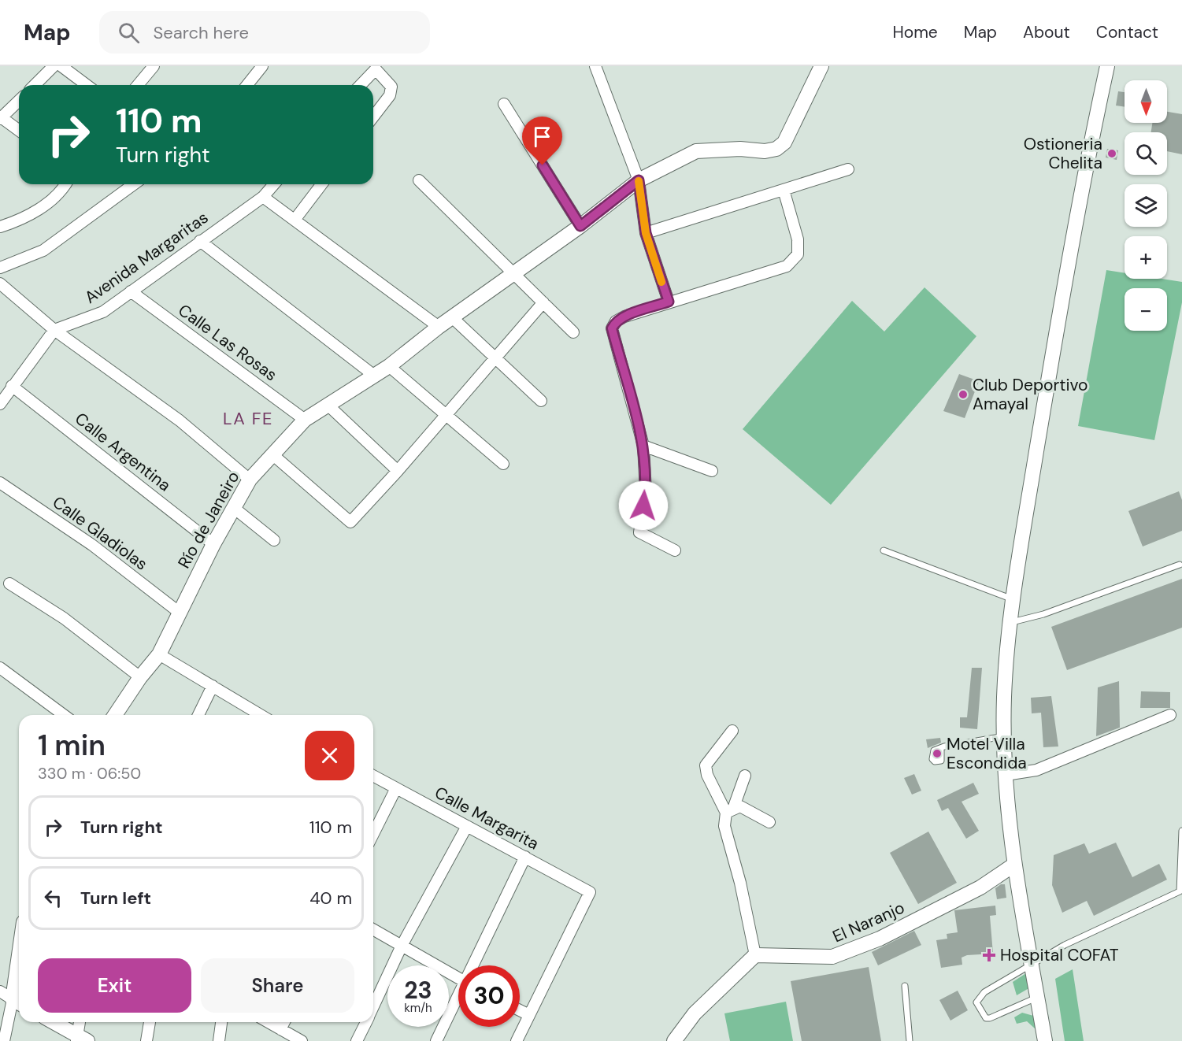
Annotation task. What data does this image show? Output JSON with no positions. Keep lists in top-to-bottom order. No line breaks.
{"streets":{"street":["Avenida Margaritas","Calle Las Rosas","Calle Argentina","Río de Janeiro","Calle Gladiolas","Calle Margarita","El Naranjo"]},"crossings":[["Avenida Margaritas","Calle Las Rosas"],["Calle Las Rosas","Río de Janeiro"],["Calle Argentina","Río de Janeiro"],["Río de Janeiro","Calle Gladiolas"]],"districts":["LA FE"],"places":{"other":["Ostioneria Chelita","Club Deportivo Amayal","Motel Villa Escondida"],"health":["Hospital COFAT"]},"north":"bottom","page":{"header":"Map","search":"Search here","nav":["Home","Map","About","Contact"],"map_buttons":["+","−"],"turn":["110 m","Turn right"],"heading":["1 min","330 m · 06:50"],"list":[{"name":"Turn right","value":"110 m"},{"name":"Turn left","value":"40 m"}],"buttons":["Exit","Share"],"speed":"23 km/h","limit":"30"}}
